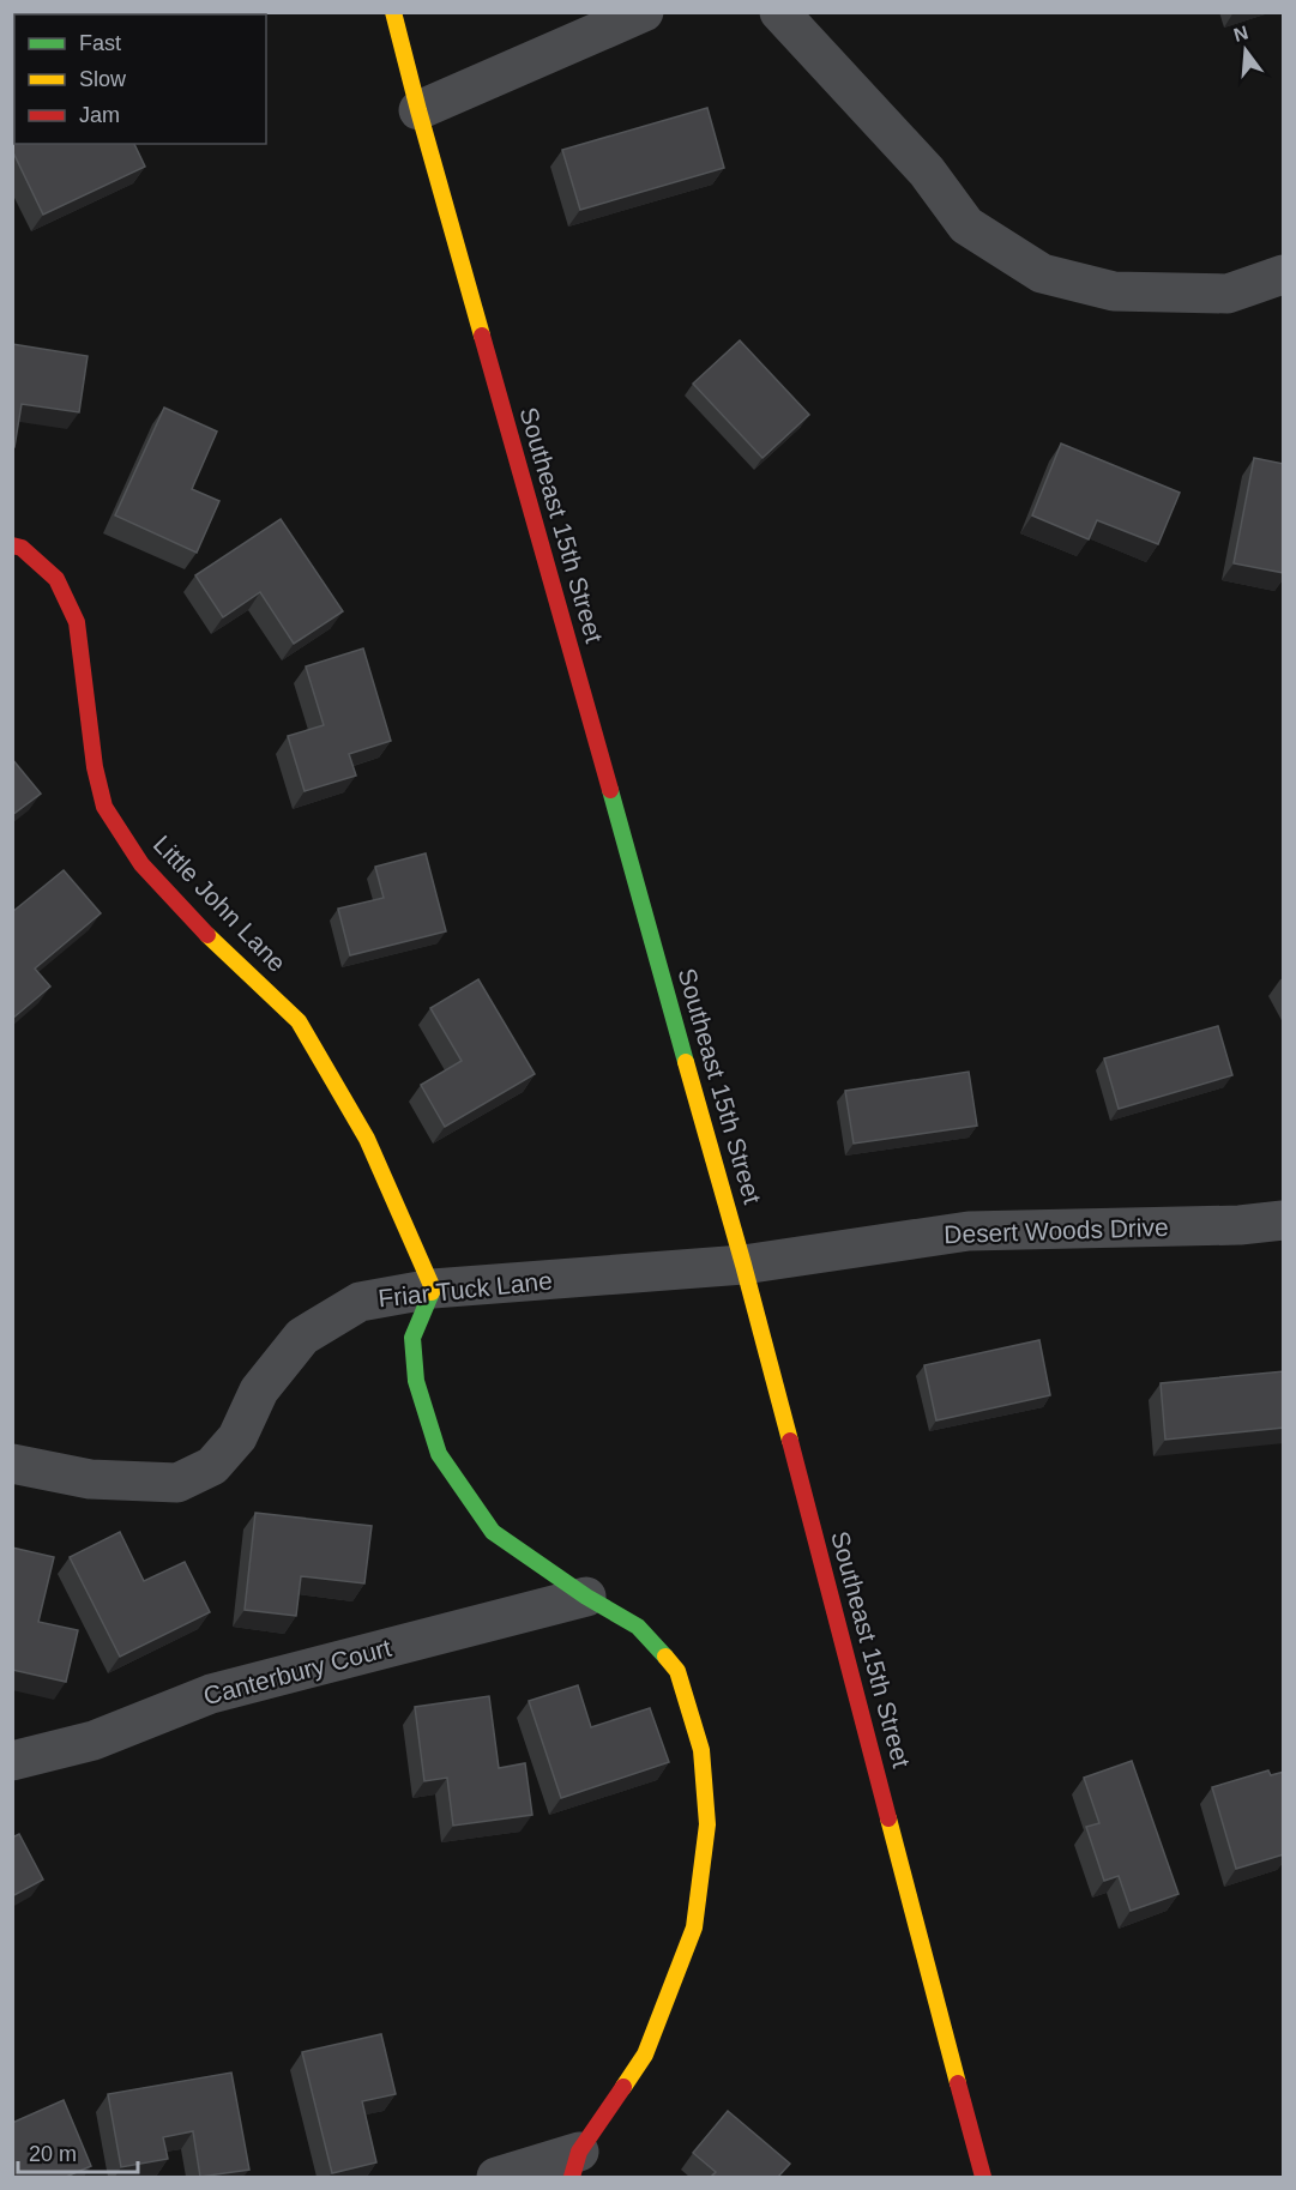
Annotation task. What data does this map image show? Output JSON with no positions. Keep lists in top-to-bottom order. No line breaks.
{"streets":{"main road":["Southeast 15th Street","Little John Lane"],"street":["Desert Woods Drive","Friar Tuck Lane","Canterbury Court"]},"crossings":[["Southeast 15th Street","Desert Woods Drive"],["Southeast 15th Street","Friar Tuck Lane"],["Little John Lane","Friar Tuck Lane"],["Desert Woods Drive","Friar Tuck Lane"]],"legend":["Fast","Slow","Jam"],"scale_bar":"20 m","north":"top"}
